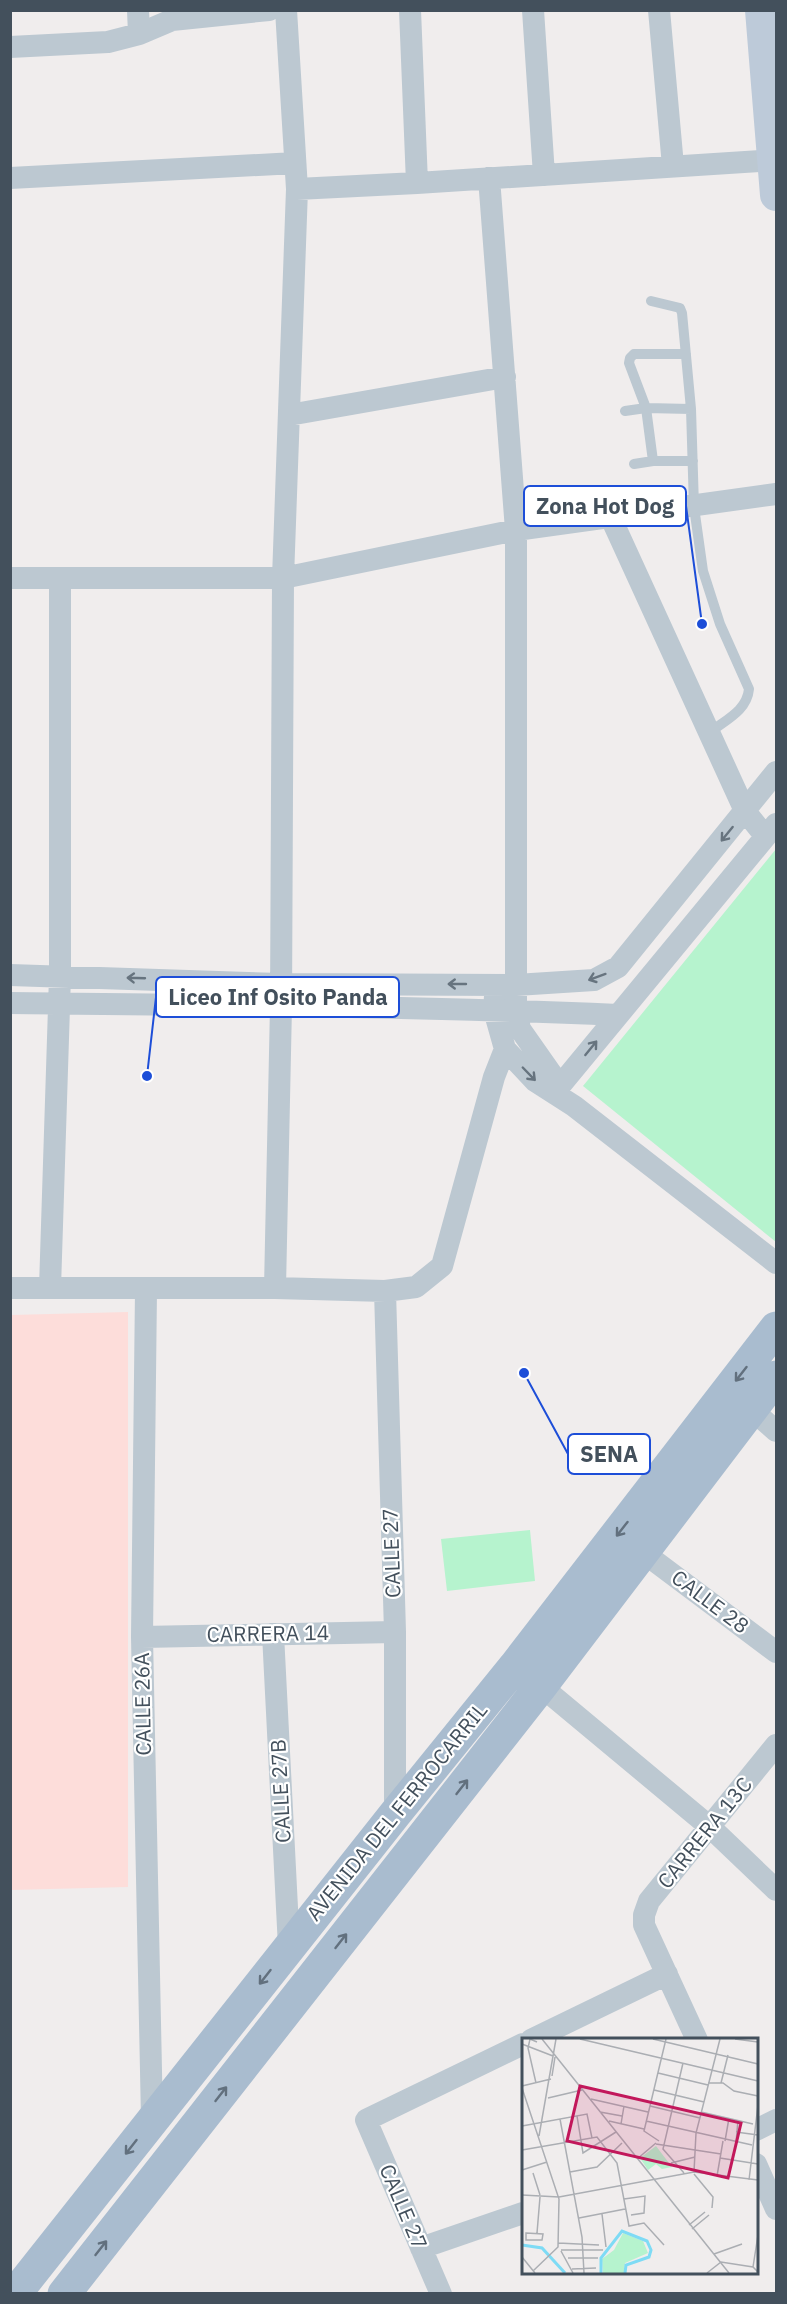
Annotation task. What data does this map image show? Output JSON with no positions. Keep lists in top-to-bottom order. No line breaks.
{"streets":{"main road":["AVENIDA DEL FERROCARRIL"],"street":["CALLE 27","CALLE 28","CARRERA 14","CALLE 26A","CALLE 27B","CARRERA 13C"]},"crossings":[["CALLE 27","CARRERA 14"],["CALLE 27","AVENIDA DEL FERROCARRIL"],["CALLE 28","AVENIDA DEL FERROCARRIL"],["CARRERA 14","CALLE 26A"],["CARRERA 14","CALLE 27B"],["CALLE 26A","AVENIDA DEL FERROCARRIL"],["CALLE 27B","AVENIDA DEL FERROCARRIL"]],"places":["Zona Hot Dog","Liceo Inf Osito Panda","SENA"]}
